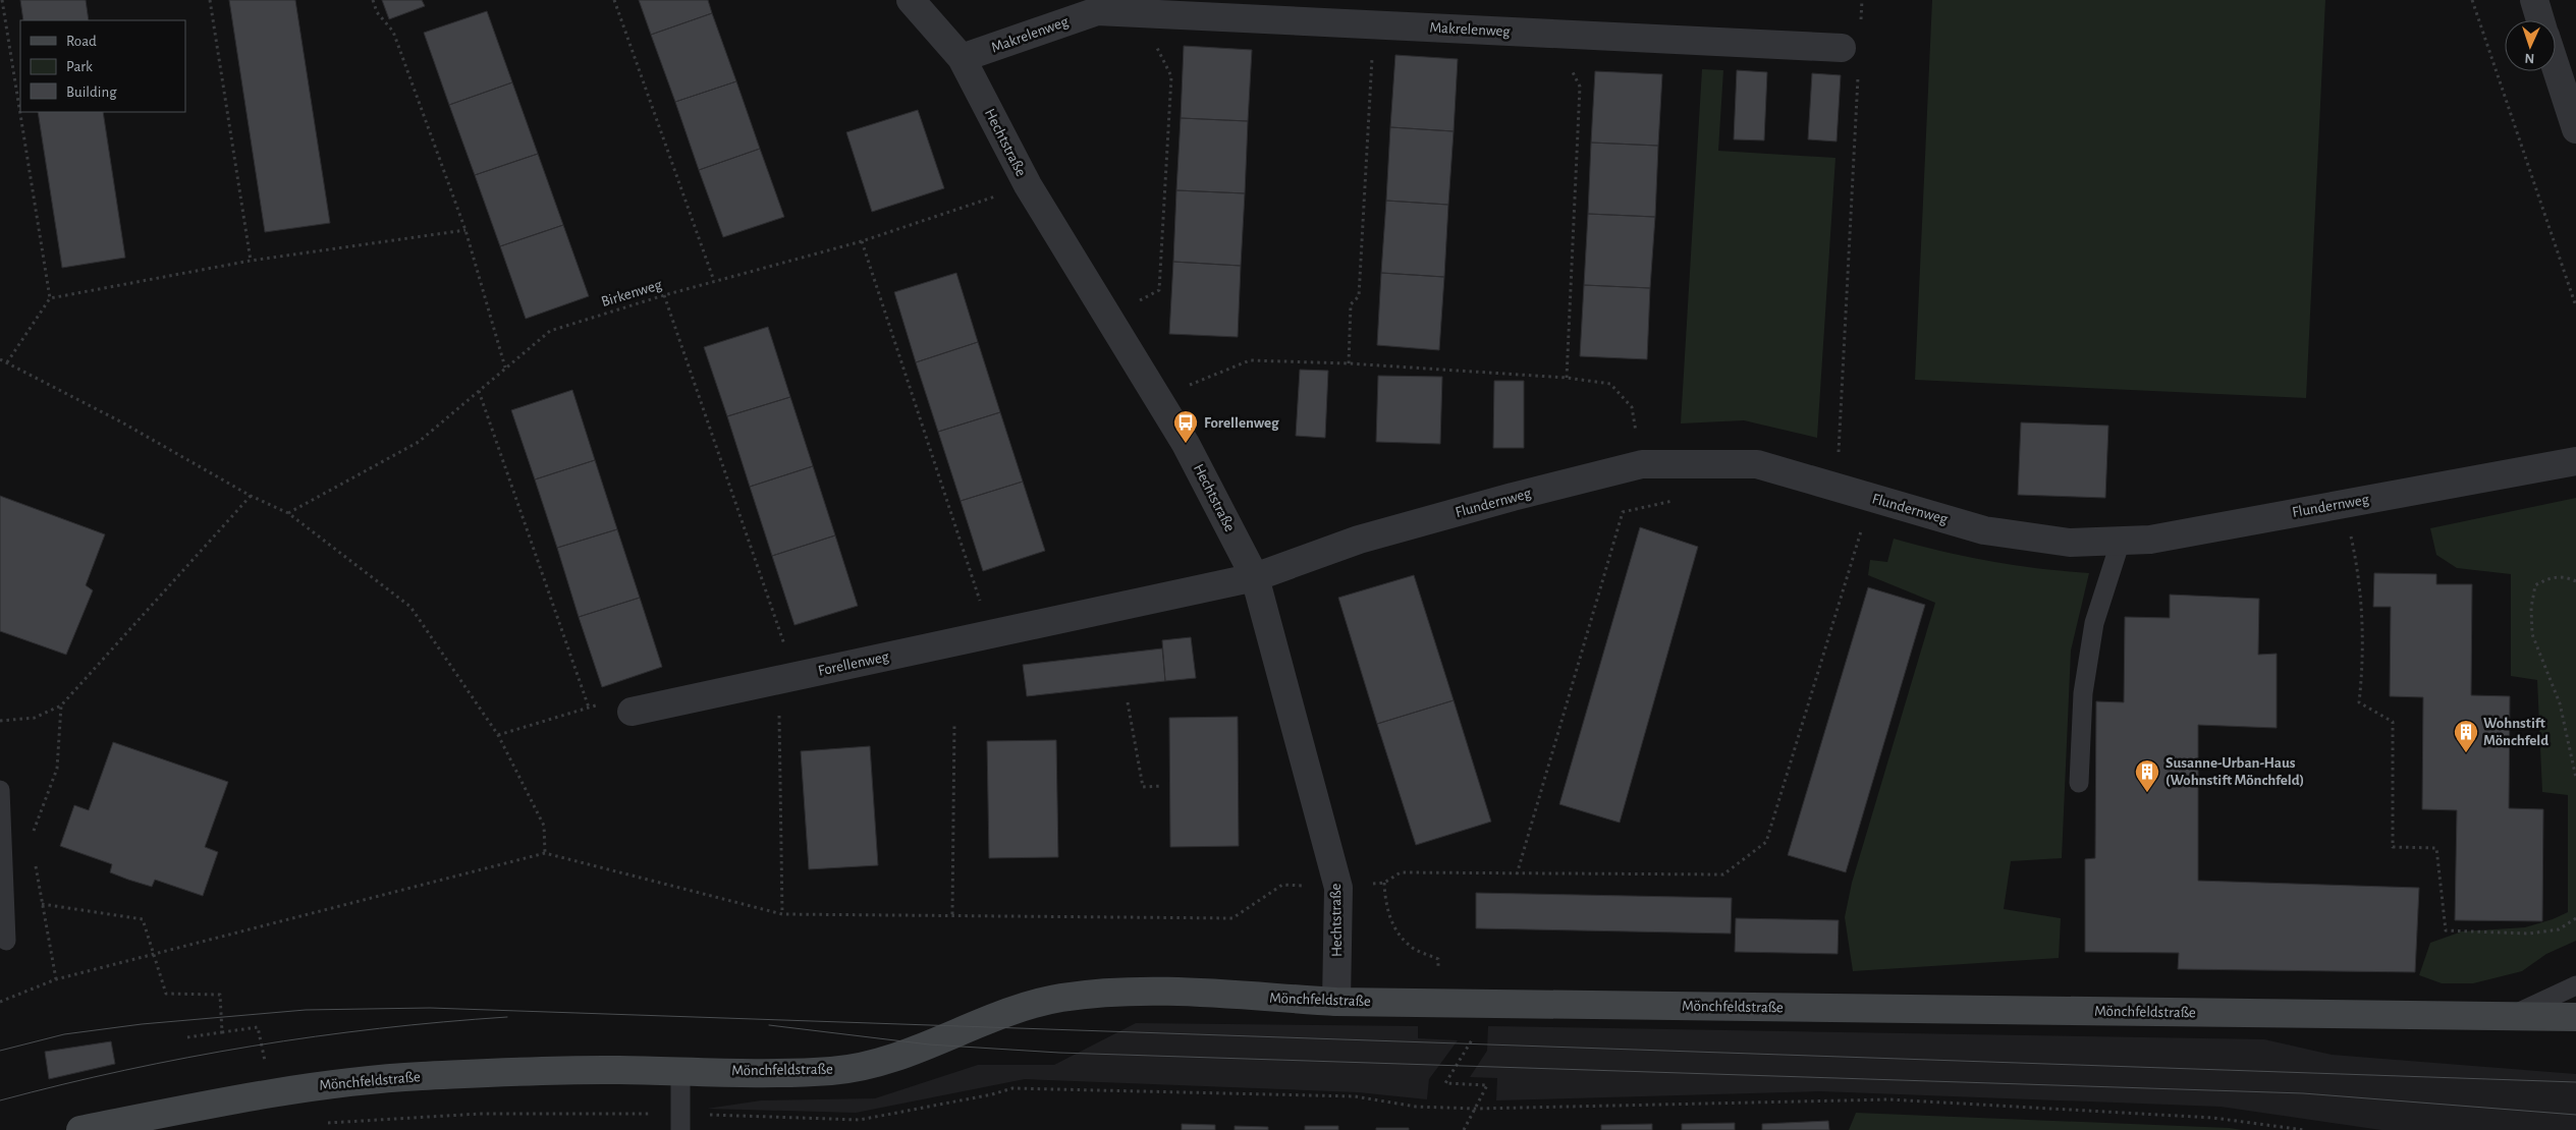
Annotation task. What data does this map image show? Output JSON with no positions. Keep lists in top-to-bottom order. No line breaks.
{"streets":{"main road":["Mönchfeldstraße"],"street":["Makrelenweg","Hechtstraße","Flundernweg","Forellenweg"],"path":["Birkenweg"]},"crossings":[["Makrelenweg","Hechtstraße"],["Hechtstraße","Birkenweg"],["Hechtstraße","Flundernweg"],["Hechtstraße","Forellenweg"],["Hechtstraße","Mönchfeldstraße"],["Flundernweg","Forellenweg"]],"places":{"bus stop":["Forellenweg"],"building":["Wohnstift Mönchfeld","Susanne-Urban-Haus (Wohnstift Mönchfeld)"]},"legend":["Road","Park","Building"],"north":"bottom"}
